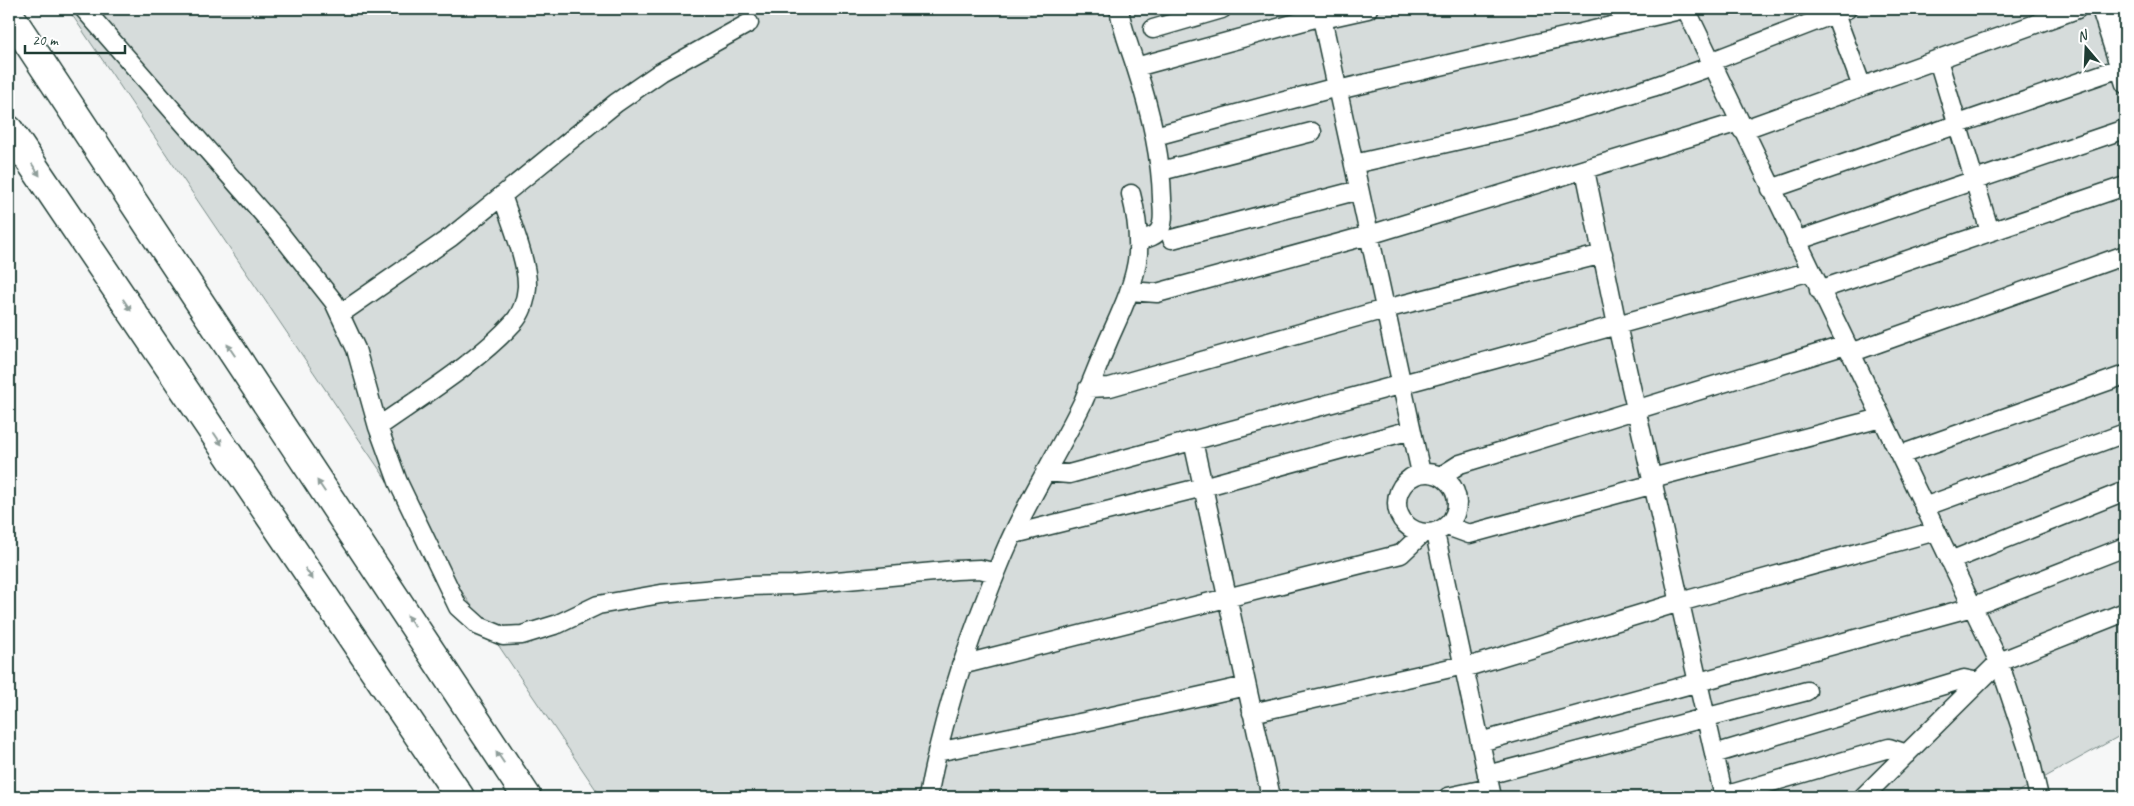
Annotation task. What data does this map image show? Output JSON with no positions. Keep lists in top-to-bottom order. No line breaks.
{"scale_bar":"20 m","north":"top"}
